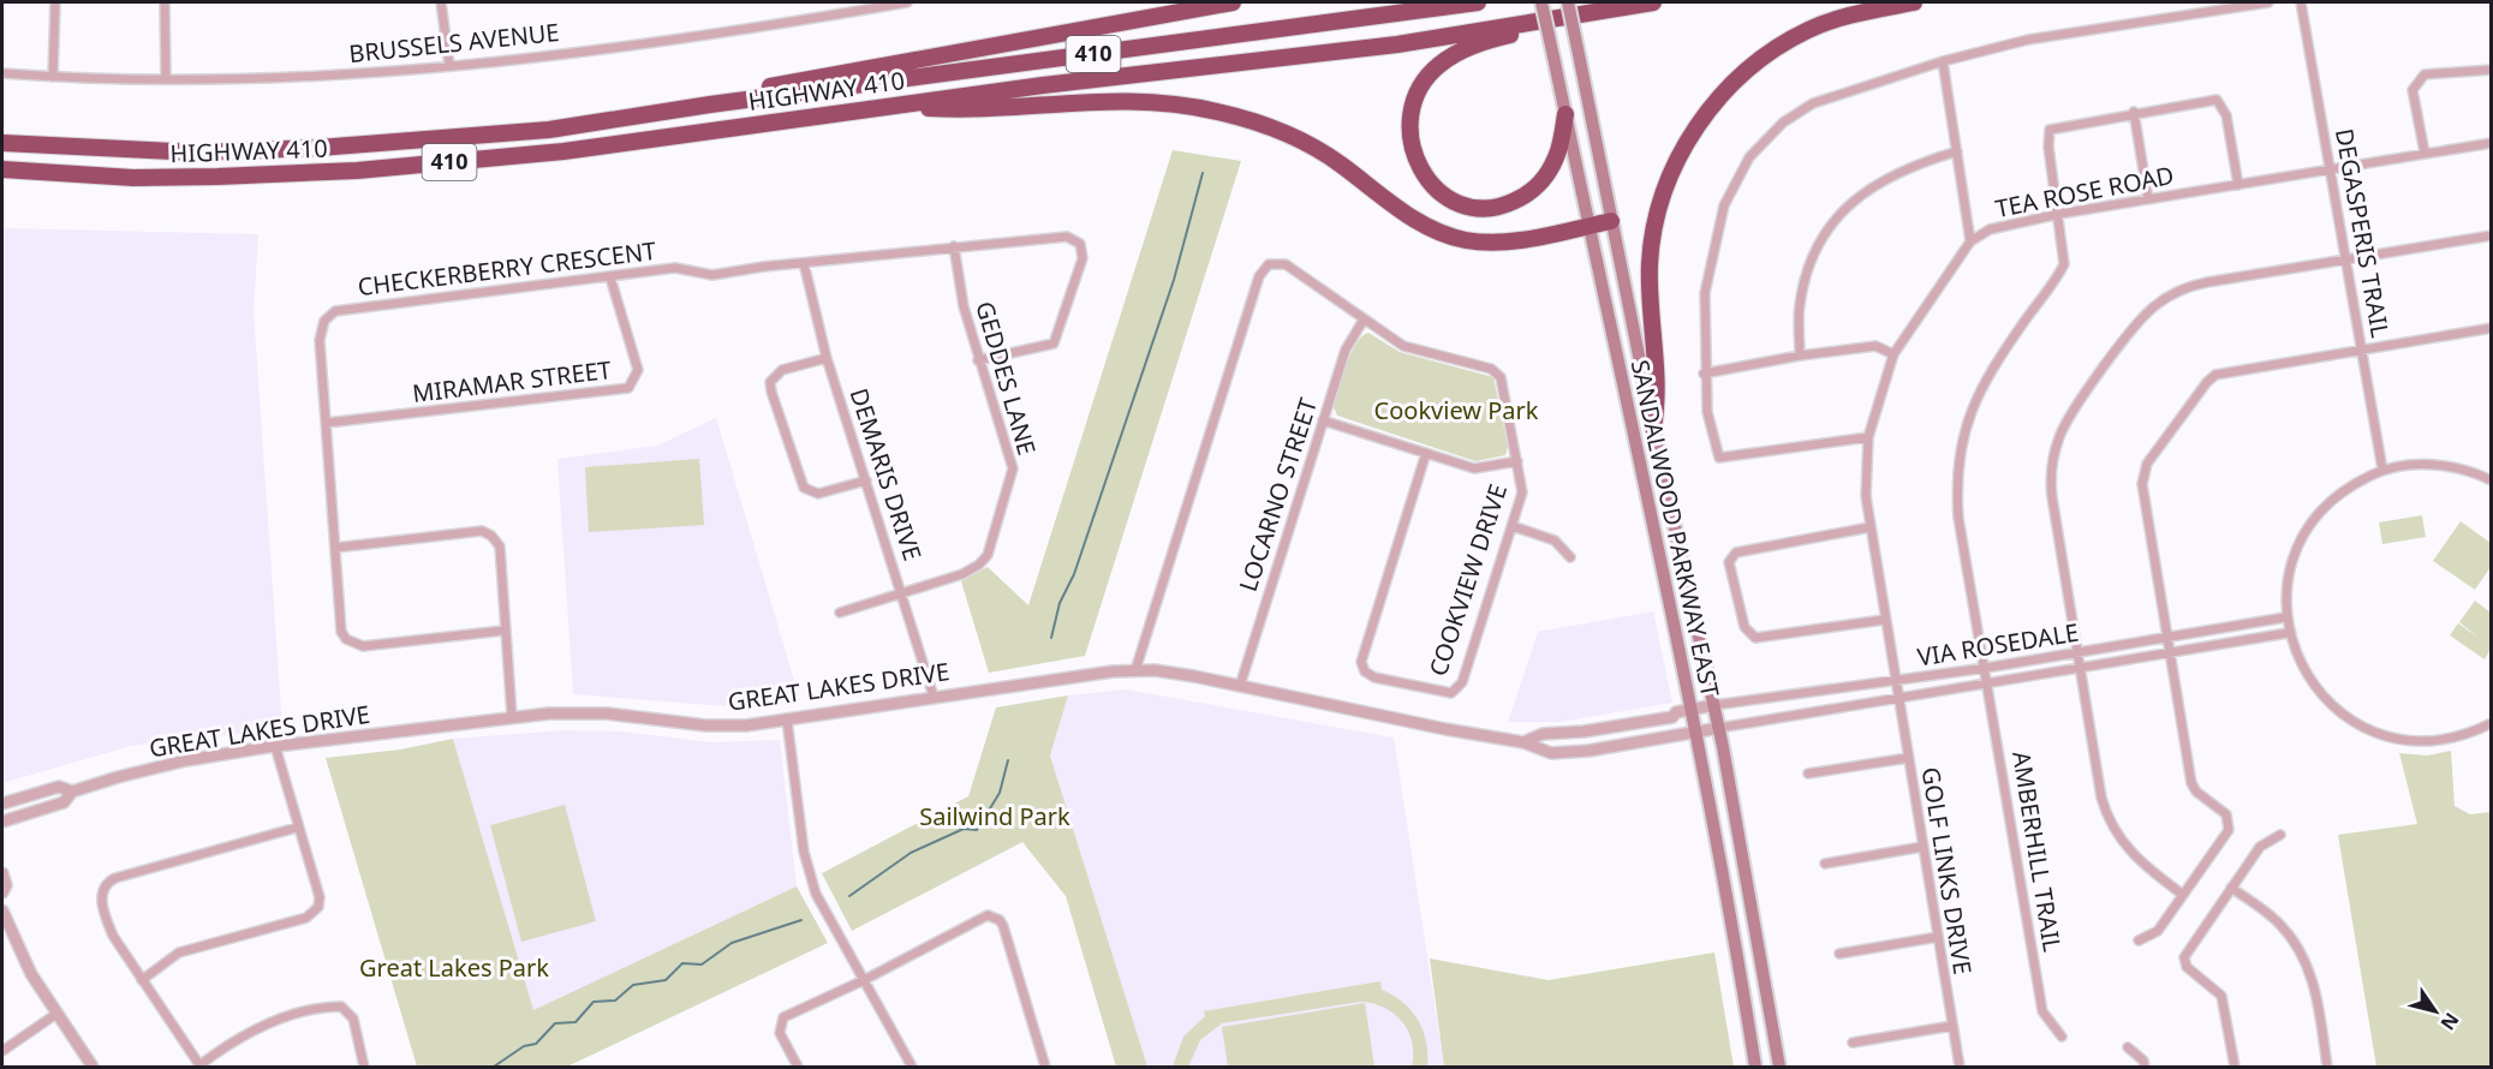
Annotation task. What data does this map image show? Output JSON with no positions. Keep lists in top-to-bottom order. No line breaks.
{"streets":{"highway":["410","HIGHWAY 410"],"main road":["SANDALWOOD PARKWAY EAST"],"street":["BRUSSELS AVENUE","TEA ROSE ROAD","DEGASPERIS TRAIL","CHECKERBERRY CRESCENT","GEDDES LANE","MIRAMAR STREET","DEMARIS DRIVE","LOCARNO STREET","COOKVIEW DRIVE","VIA ROSEDALE","GREAT LAKES DRIVE","AMBERHILL TRAIL","GOLF LINKS DRIVE"]},"crossings":[["TEA ROSE ROAD","DEGASPERIS TRAIL"],["TEA ROSE ROAD","VIA ROSEDALE"],["TEA ROSE ROAD","AMBERHILL TRAIL"],["TEA ROSE ROAD","GOLF LINKS DRIVE"],["CHECKERBERRY CRESCENT","GEDDES LANE"],["CHECKERBERRY CRESCENT","MIRAMAR STREET"],["CHECKERBERRY CRESCENT","DEMARIS DRIVE"],["GEDDES LANE","DEMARIS DRIVE"],["DEMARIS DRIVE","GREAT LAKES DRIVE"],["LOCARNO STREET","COOKVIEW DRIVE"],["LOCARNO STREET","GREAT LAKES DRIVE"],["SANDALWOOD PARKWAY EAST","VIA ROSEDALE"],["SANDALWOOD PARKWAY EAST","GREAT LAKES DRIVE"],["COOKVIEW DRIVE","GREAT LAKES DRIVE"],["VIA ROSEDALE","GREAT LAKES DRIVE"],["VIA ROSEDALE","AMBERHILL TRAIL"],["VIA ROSEDALE","GOLF LINKS DRIVE"]],"parks":["Cookview Park","Sailwind Park","Great Lakes Park"],"north":"bottom right"}
